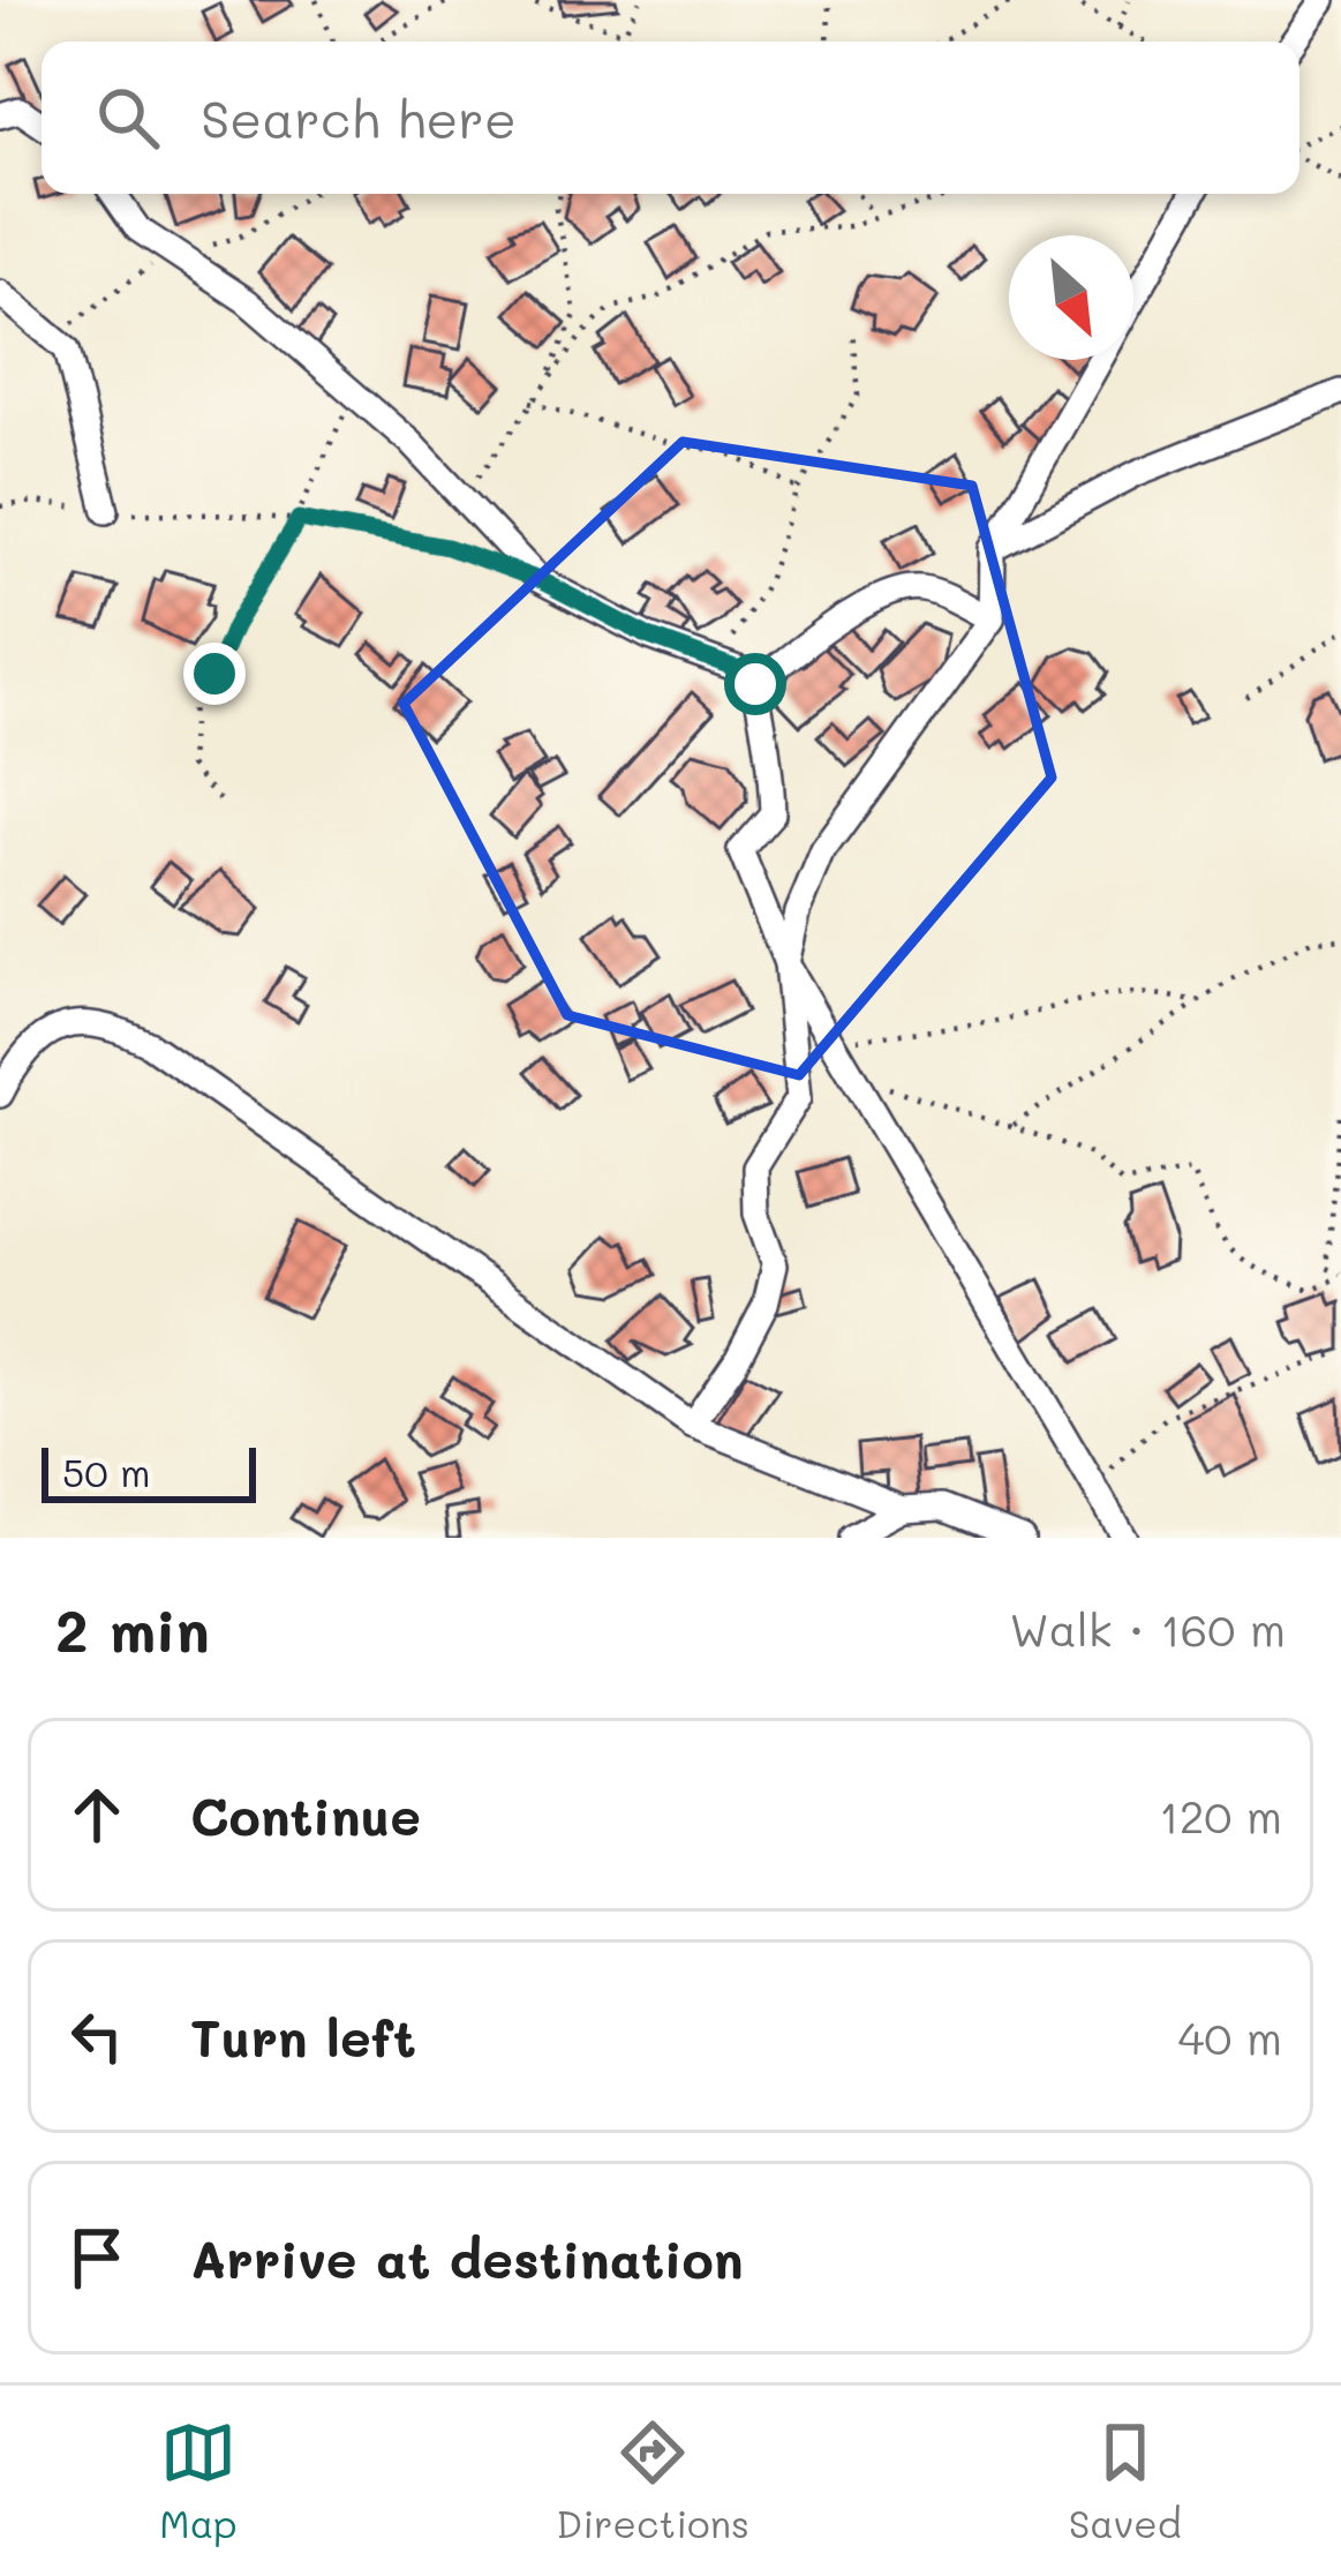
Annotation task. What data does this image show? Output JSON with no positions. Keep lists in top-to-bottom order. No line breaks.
{"scale_bar":"50 m","north":"bottom right","page":{"search":"Search here","scale":"50 m","heading":["2 min","Walk · 160 m"],"list":[["Continue","120 m"],["Turn left","40 m"],"Arrive at destination"],"nav":["Map","Directions","Saved"]}}
